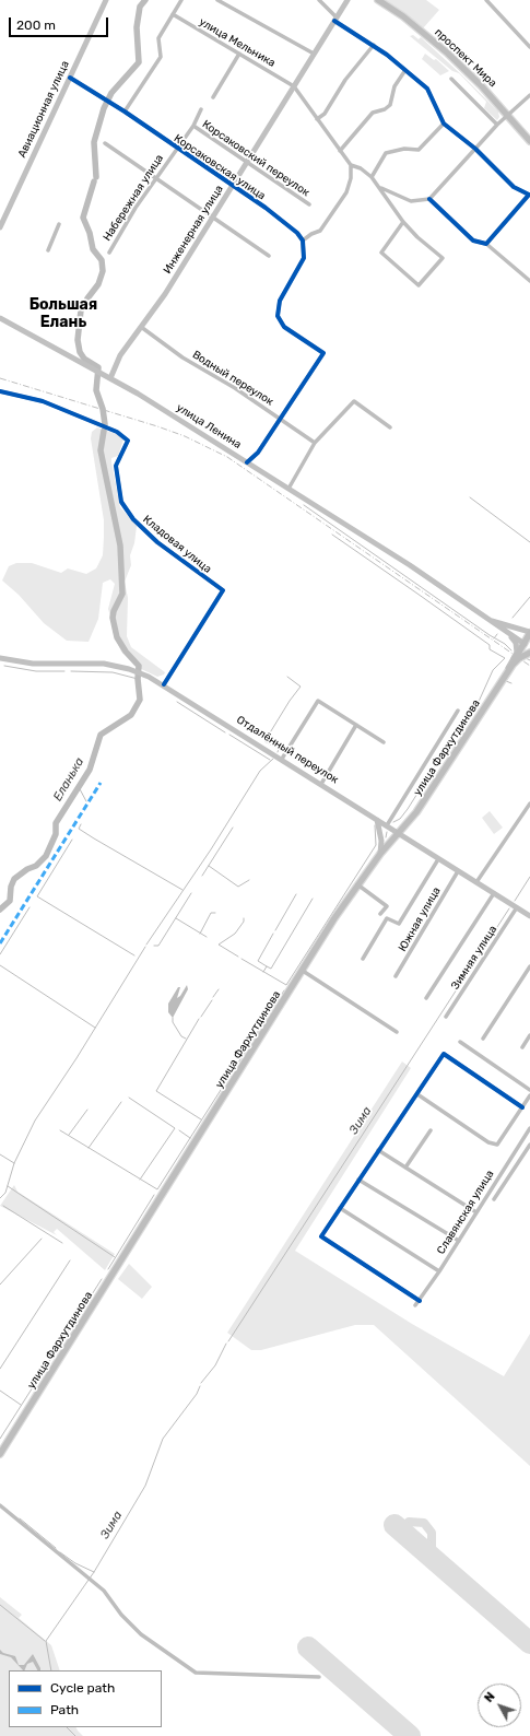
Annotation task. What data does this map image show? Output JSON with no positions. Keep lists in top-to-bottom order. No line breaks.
{"streets":{"main road":["проспект Мира","Авиационная улица","Инженерная улица","улица Ленина","улица Фархутдинова","Отдалённый переулок"],"street":["улица Мельника","Корсаковский переулок","Корсаковская улица","Набережная улица","Водный переулок","Кладовая улица","Южная улица","Зимняя улица","Славянская улица"]},"crossings":[["улица Мельника","Инженерная улица"],["Авиационная улица","Корсаковская улица"],["Корсаковский переулок","Набережная улица"],["Корсаковский переулок","Инженерная улица"],["Корсаковская улица","Набережная улица"],["Корсаковская улица","Инженерная улица"],["Инженерная улица","Водный переулок"],["Инженерная улица","улица Ленина"],["Кладовая улица","Отдалённый переулок"],["улица Фархутдинова","Отдалённый переулок"],["Отдалённый переулок","Южная улица"],["Отдалённый переулок","Зимняя улица"]],"districts":["Большая Елань"],"water":["Еланька","Зима"],"legend":["Cycle path","Path"],"scale_bar":"200 m","north":"top left"}
